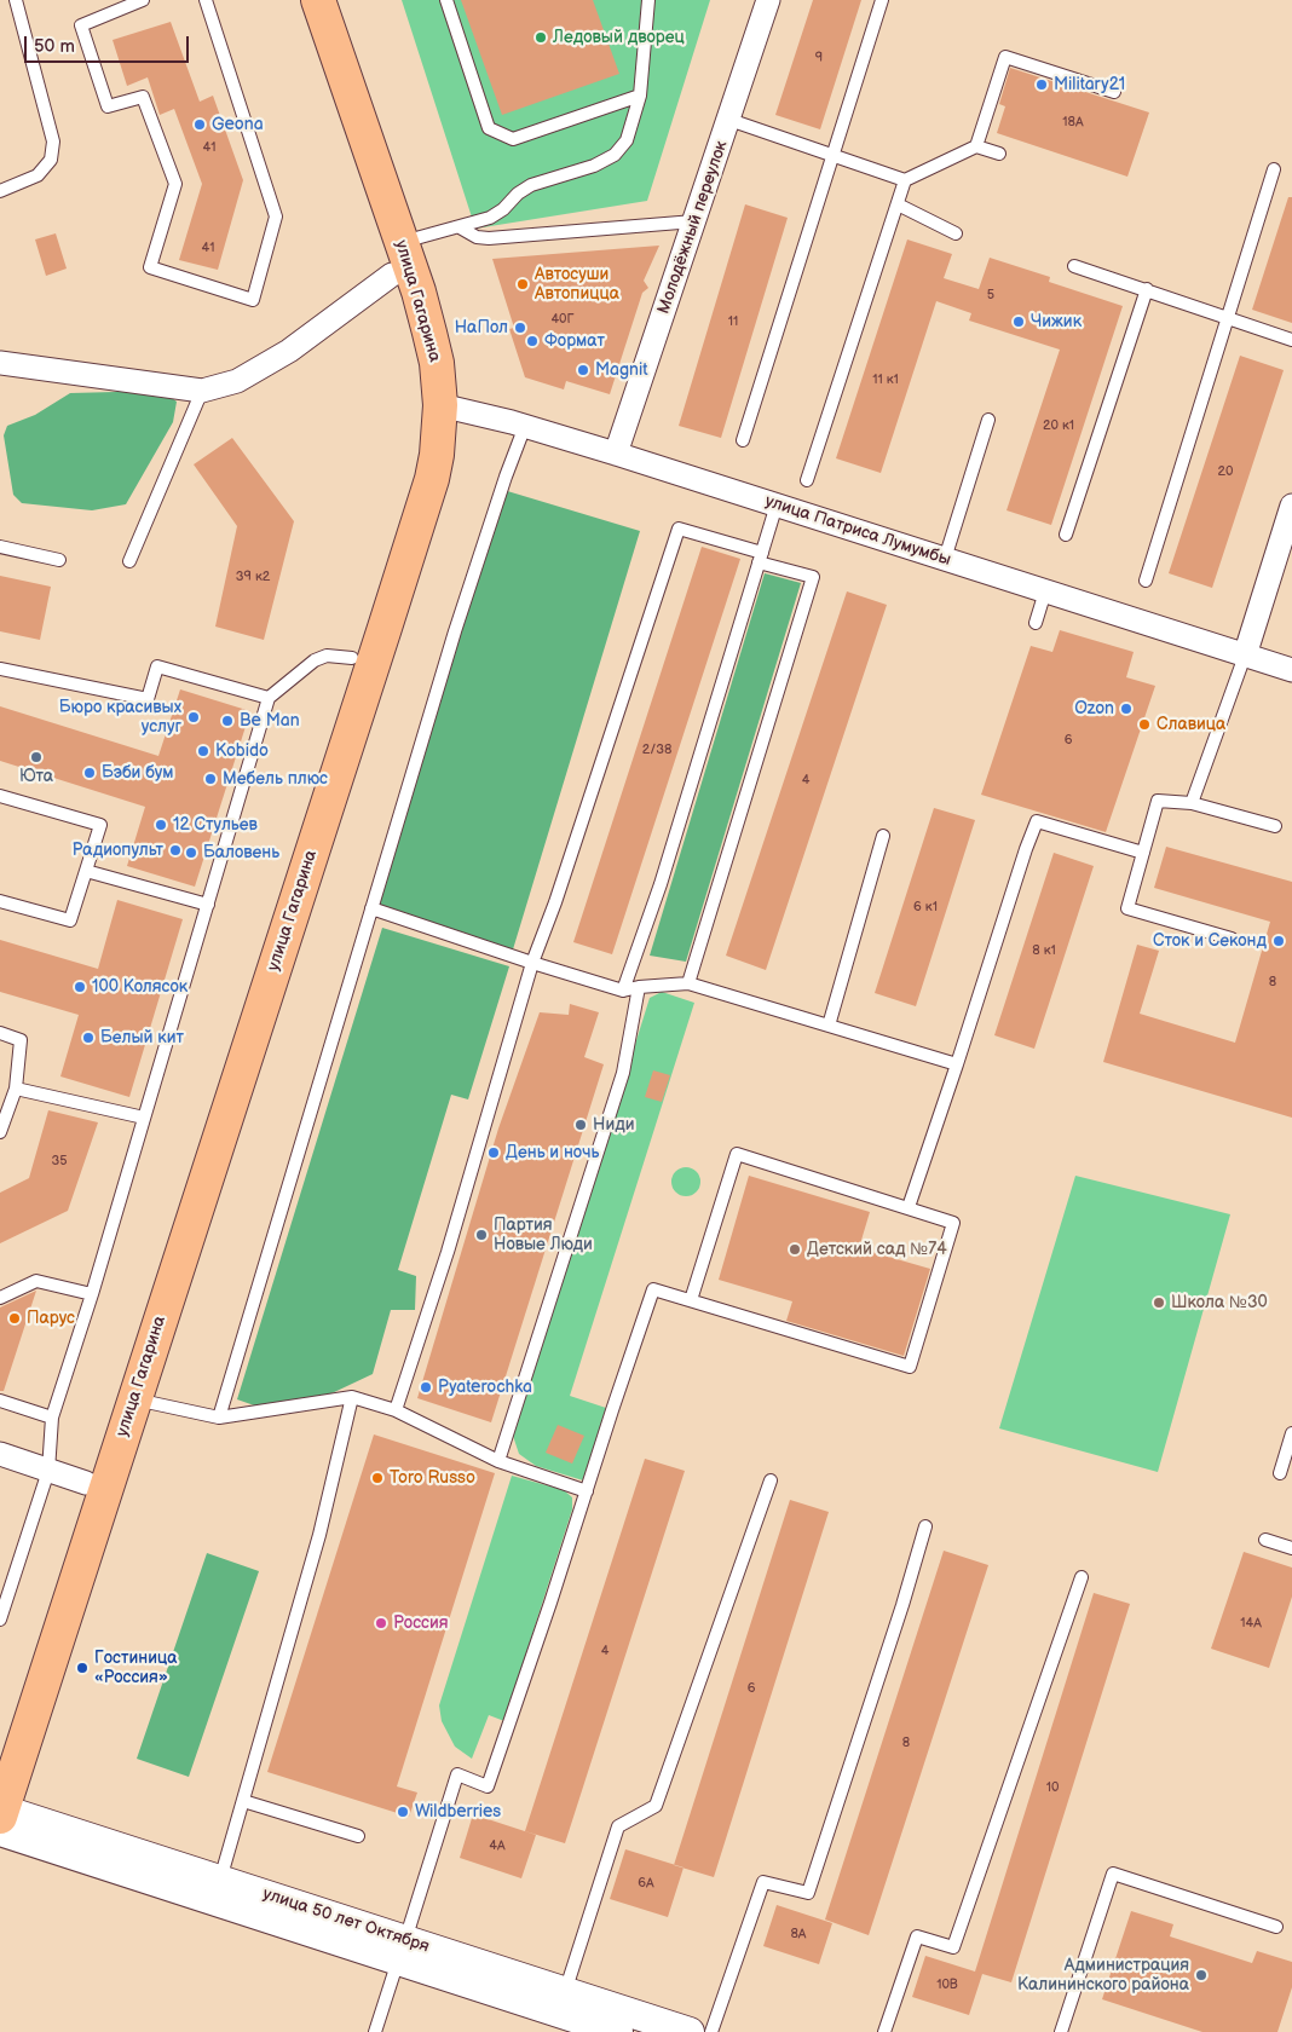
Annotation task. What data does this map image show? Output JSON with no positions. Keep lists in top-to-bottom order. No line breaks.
{"streets":{"main road":["улица Гагарина"],"street":["Молодёжный переулок","улица Патриса Лумумбы","улица 50 лет Октября"]},"crossings":[["Молодёжный переулок","улица Патриса Лумумбы"],["улица Гагарина","улица Патриса Лумумбы"],["улица Гагарина","улица 50 лет Октября"]],"places":["Ледовый дворец","Military21","Geona","Автосуши Автопицца","Чижик","НаПол","Формат","Magnit","Ozon","Бюро красивых услуг","Be Man","Славица","Kobido","Юта","Бэби бум","Мебель плюс","12 Стульев","Радиопульт","Баловень","Сток и Секонд","100 Колясок","Белый кит","Ниди","День и ночь","Партия Новые Люди","Детский сад №74","Школа №30","Парус","Pyaterochka","Toro Russo","Россия","Гостиница «Россия»","Wildberries","Администрация Калининского района"],"house_numbers":["9","18А","41","41","5","40Г","11","11 к1","20 к1","20","39 к2","6","2/38","4","6 к1","8 к1","8","35","14А","4","6","8","10","4А","6А","8А","10В"],"scale_bar":"50 m"}
